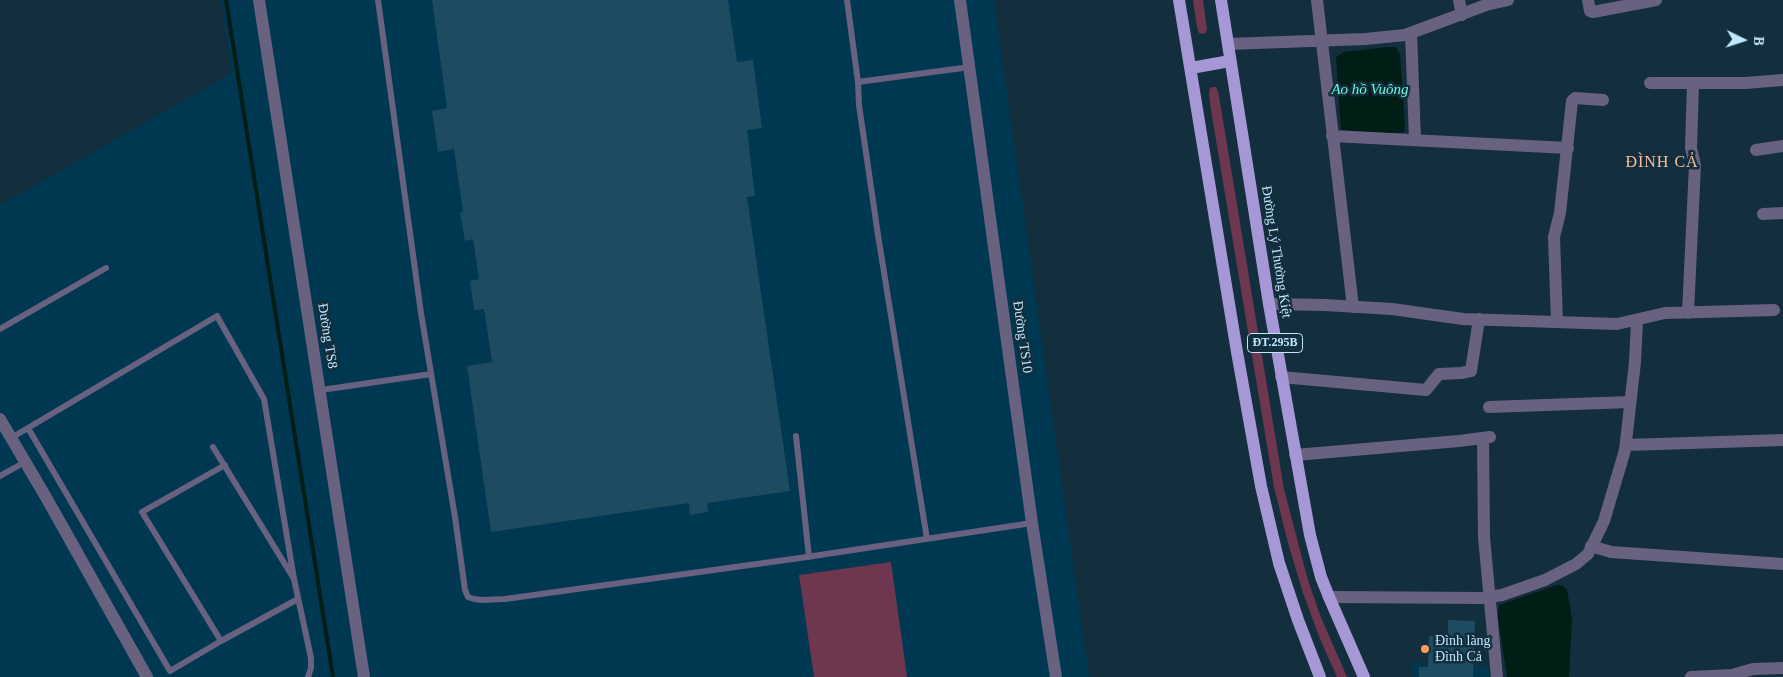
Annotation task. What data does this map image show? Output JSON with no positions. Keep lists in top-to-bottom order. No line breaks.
{"streets":{"main road":["Đường Lý Thường Kiệt","ĐT.295B"],"street":["Đường TS8","Đường TS10"]},"districts":["ĐÌNH CẢ"],"water":["Ao hồ Vuông"],"places":["Đình làng Đình Cả"],"north":"right"}
